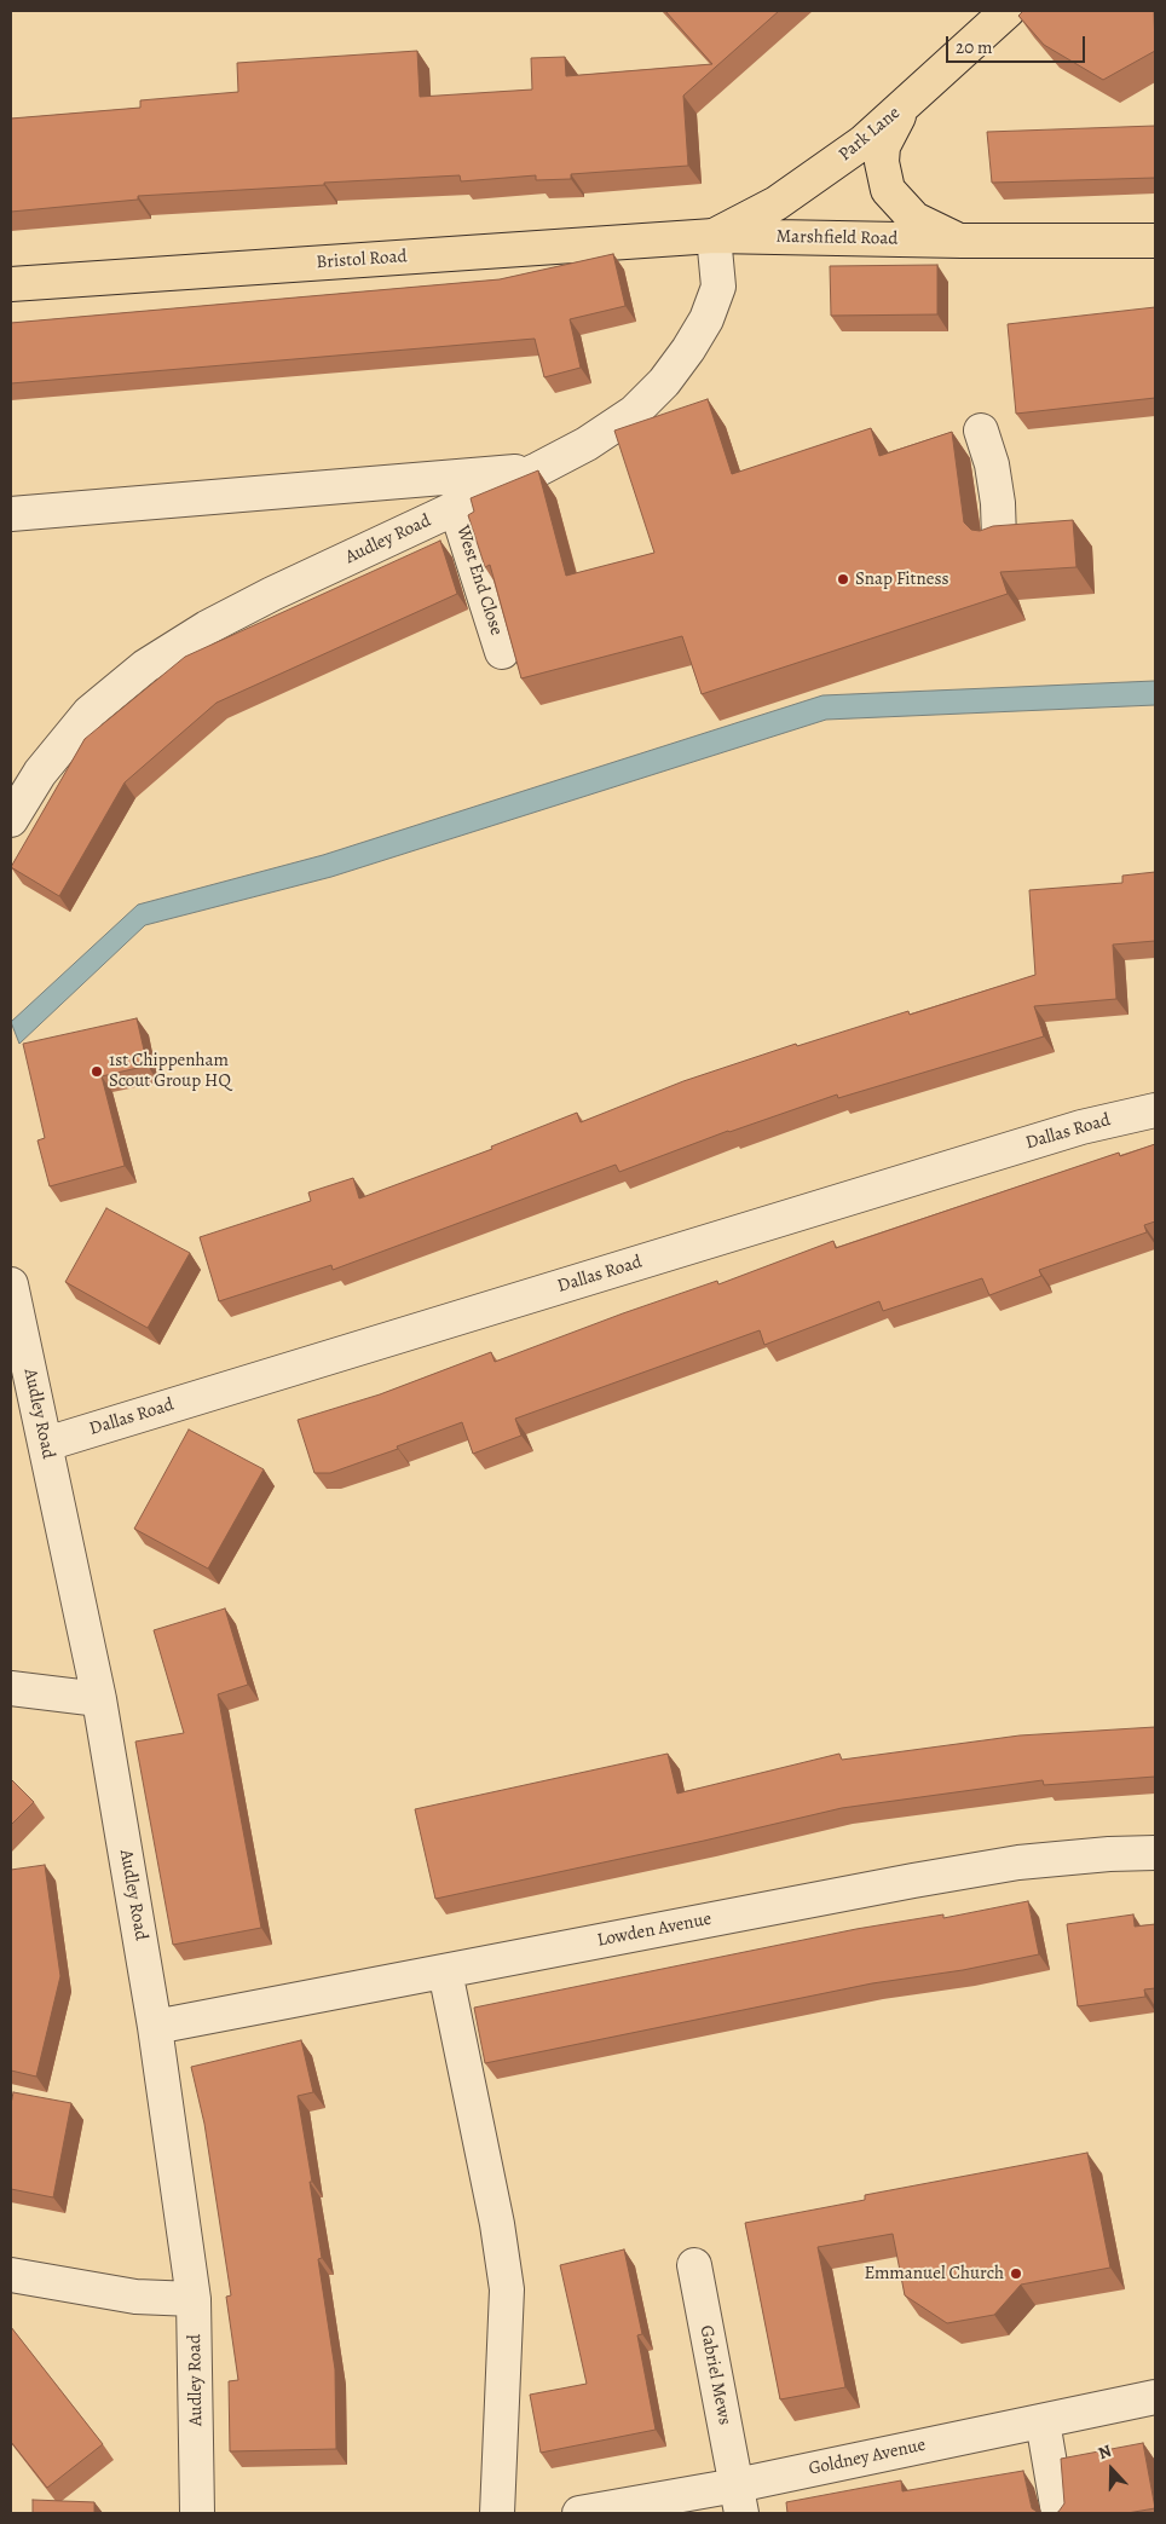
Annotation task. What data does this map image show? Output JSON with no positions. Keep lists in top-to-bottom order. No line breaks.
{"streets":{"main road":["Park Lane","Marshfield Road","Bristol Road"],"street":["Audley Road","West End Close","Dallas Road","Lowden Avenue","Gabriel Mews","Goldney Avenue"]},"crossings":[["Park Lane","Marshfield Road"],["Park Lane","Bristol Road"],["Park Lane","Audley Road"],["Marshfield Road","Bristol Road"],["Marshfield Road","Audley Road"],["Bristol Road","Audley Road"],["Audley Road","West End Close"],["Audley Road","Dallas Road"],["Audley Road","Lowden Avenue"],["Gabriel Mews","Goldney Avenue"]],"places":["Snap Fitness","1st Chippenham Scout Group HQ","Emmanuel Church"],"scale_bar":"20 m","north":"top"}
